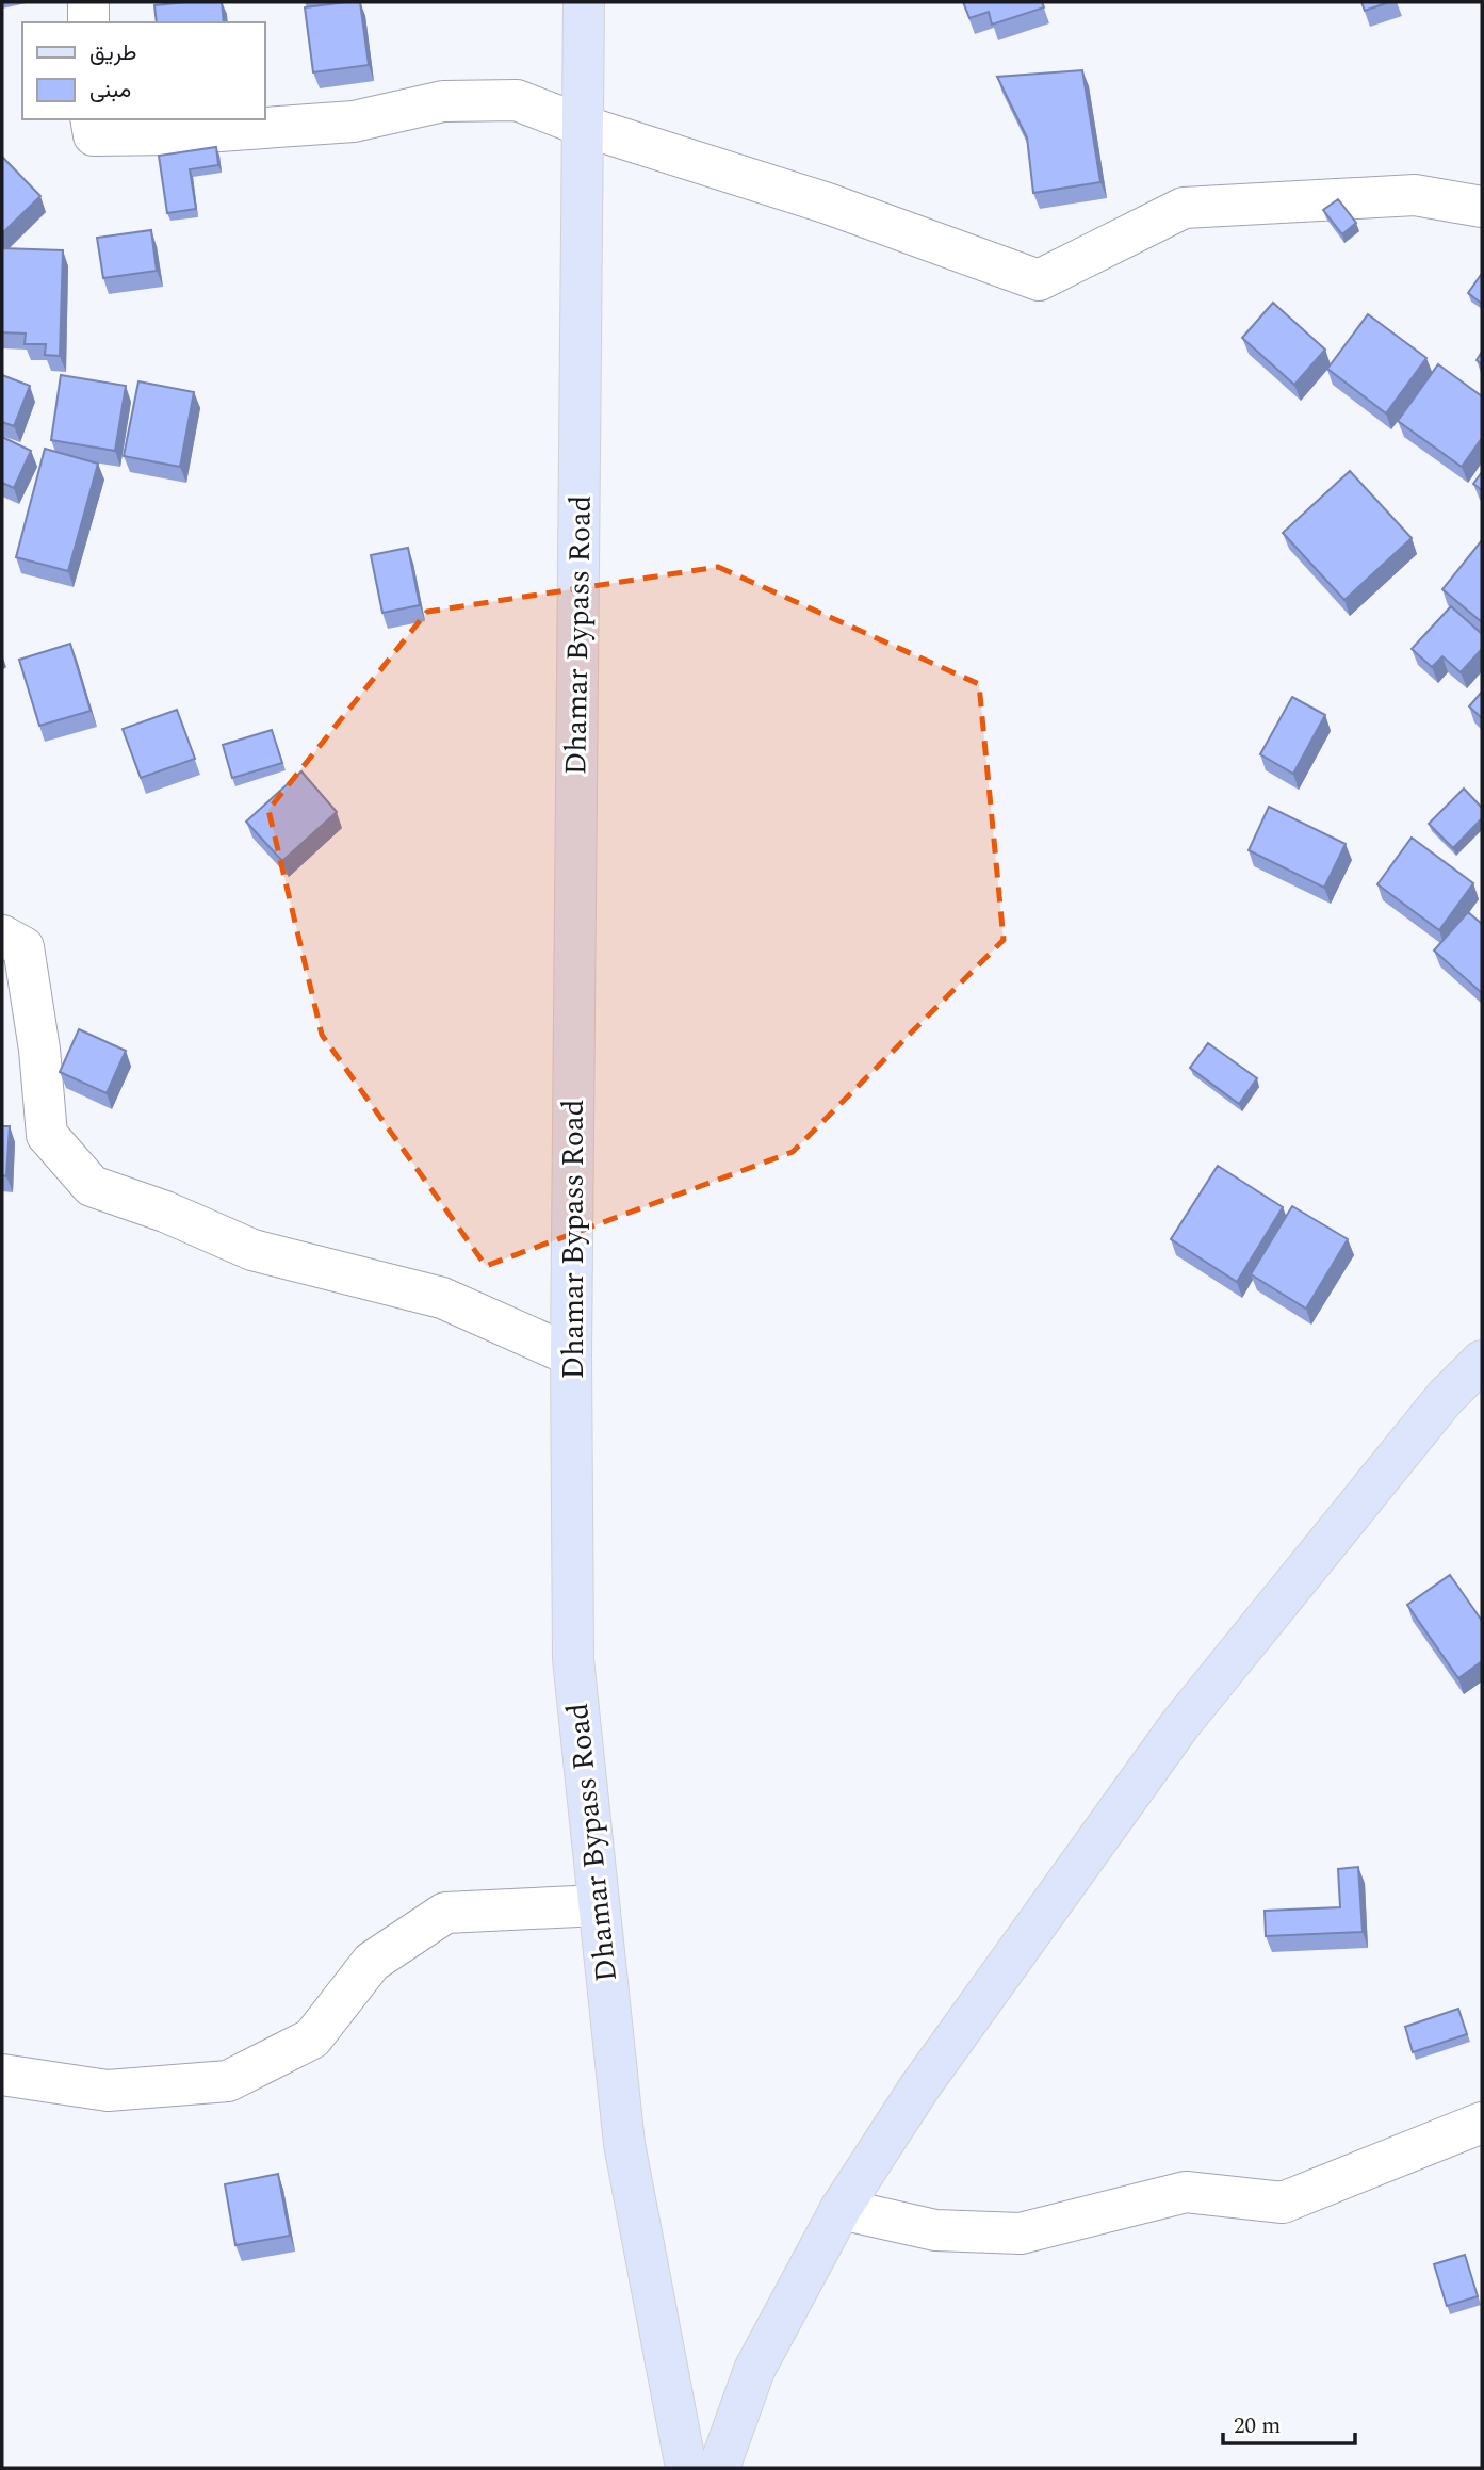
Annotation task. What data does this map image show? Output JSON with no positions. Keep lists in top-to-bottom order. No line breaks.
{"streets":{"main road":["Dhamar Bypass Road"]},"legend":["طريق","مبنى"],"scale_bar":"20 m"}
